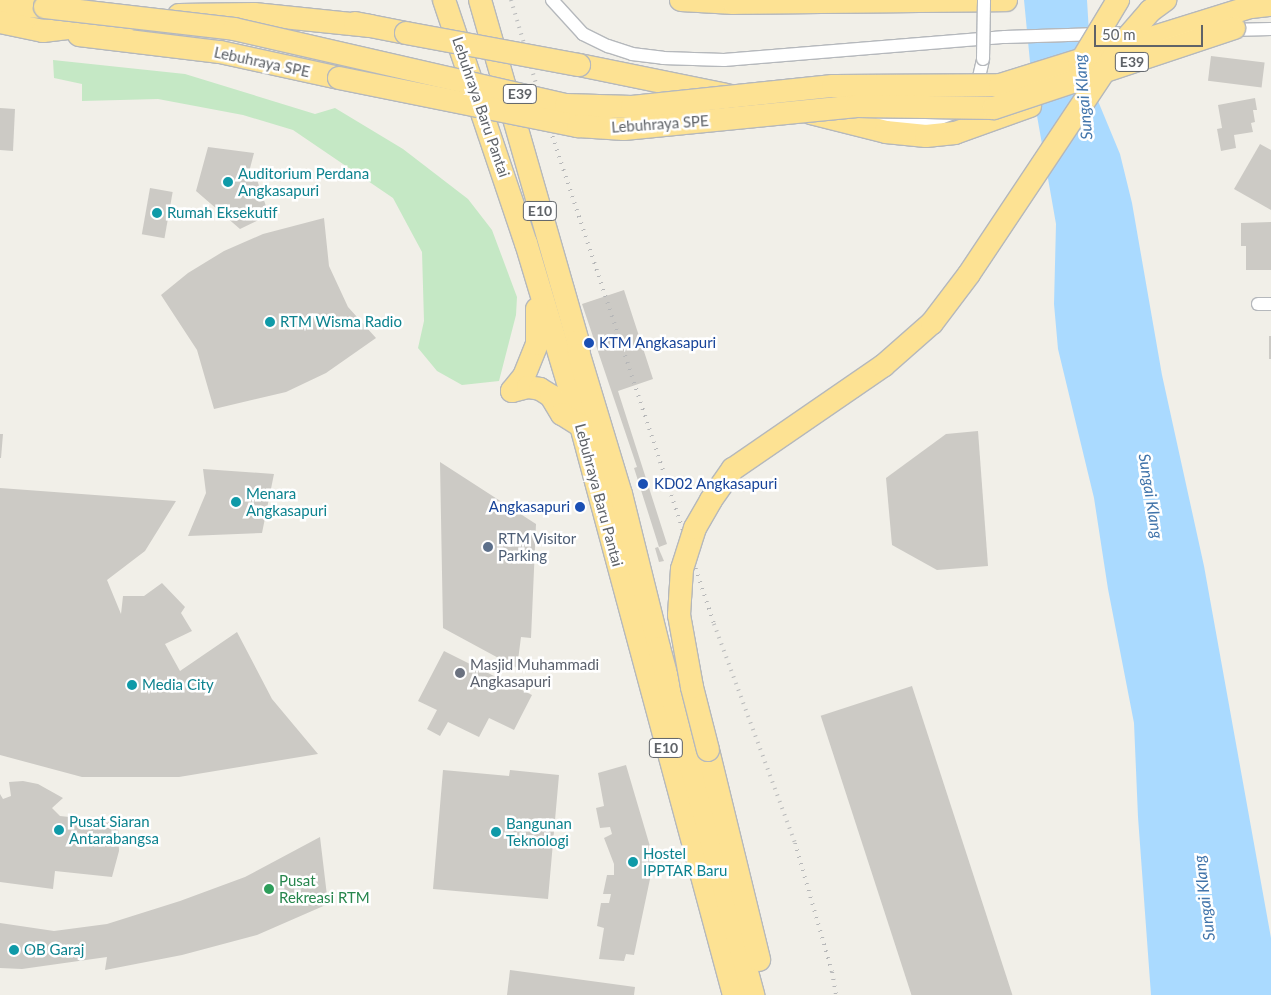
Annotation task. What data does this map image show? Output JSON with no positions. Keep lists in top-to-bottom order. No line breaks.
{"streets":{"highway":["Lebuhraya SPE","E39","Lebuhraya Baru Pantai","E10"]},"water":["Sungai Klang"],"places":["Auditorium Perdana Angkasapuri","Rumah Eksekutif","RTM Wisma Radio","KTM Angkasapuri","KD02 Angkasapuri","Menara Angkasapuri","Angkasapuri","RTM Visitor Parking","Masjid Muhammadi Angkasapuri","Media City","Pusat Siaran Antarabangsa","Bangunan Teknologi","Hostel IPPTAR Baru","Pusat Rekreasi RTM","OB Garaj"],"scale_bar":"50 m"}
